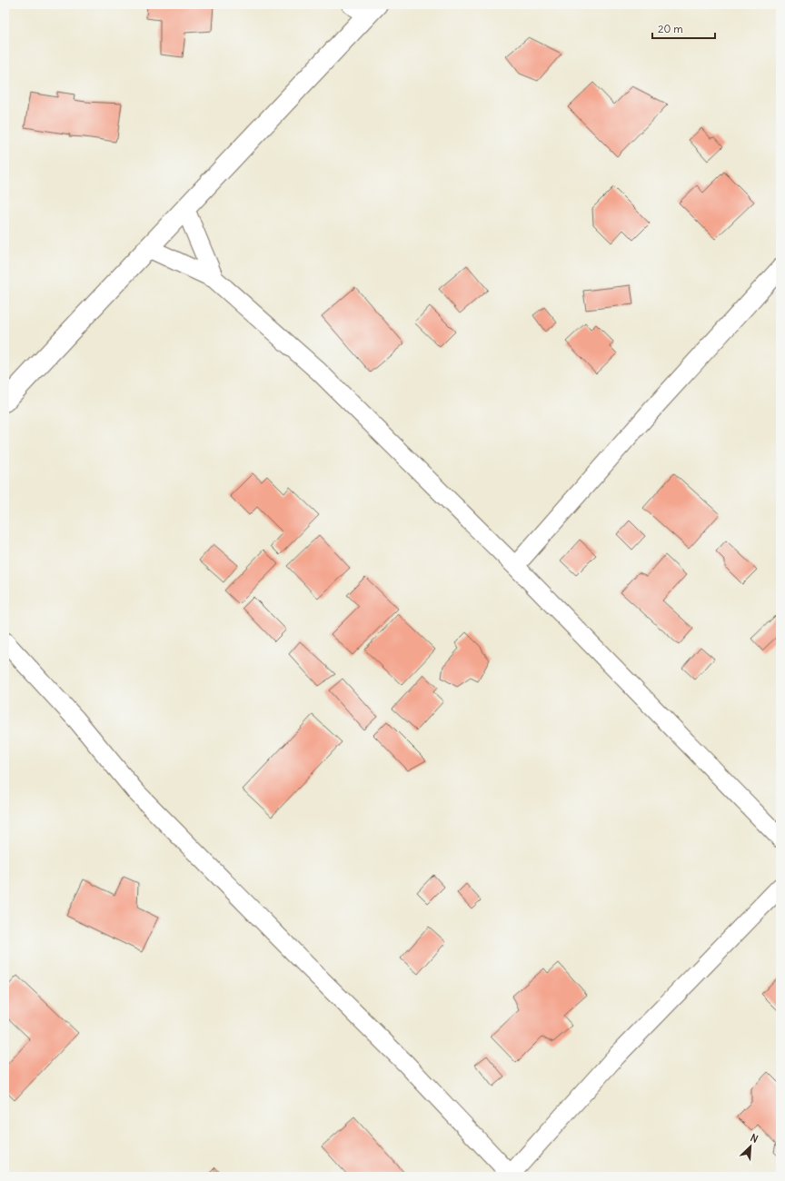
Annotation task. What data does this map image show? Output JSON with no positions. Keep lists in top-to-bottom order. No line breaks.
{"scale_bar":"20 m","north":"top right"}
